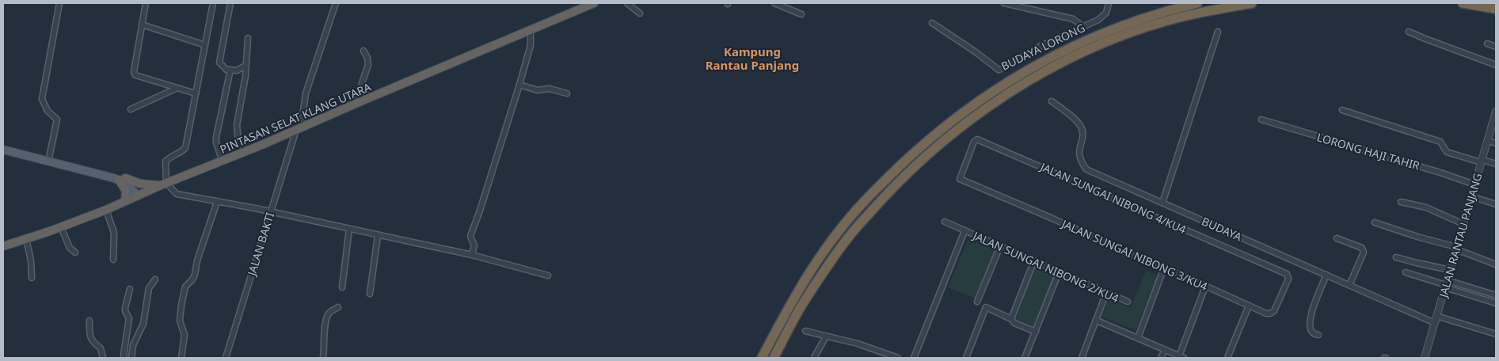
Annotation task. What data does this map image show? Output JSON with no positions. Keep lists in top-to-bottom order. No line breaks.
{"streets":{"highway":["PINTASAN SELAT KLANG UTARA"],"street":["BUDAYA LORONG","LORONG HAJI TAHIR","JALAN SUNGAI NIBONG 4/KU4","BUDAYA","JALAN RANTAU PANJANG","JALAN BAKTI","JALAN SUNGAI NIBONG 3/KU4","JALAN SUNGAI NIBONG 2/KU4"]},"crossings":[["PINTASAN SELAT KLANG UTARA","JALAN BAKTI"],["LORONG HAJI TAHIR","JALAN RANTAU PANJANG"],["JALAN SUNGAI NIBONG 4/KU4","JALAN SUNGAI NIBONG 3/KU4"],["BUDAYA","JALAN RANTAU PANJANG"]],"districts":["Kampung Rantau Panjang"]}
